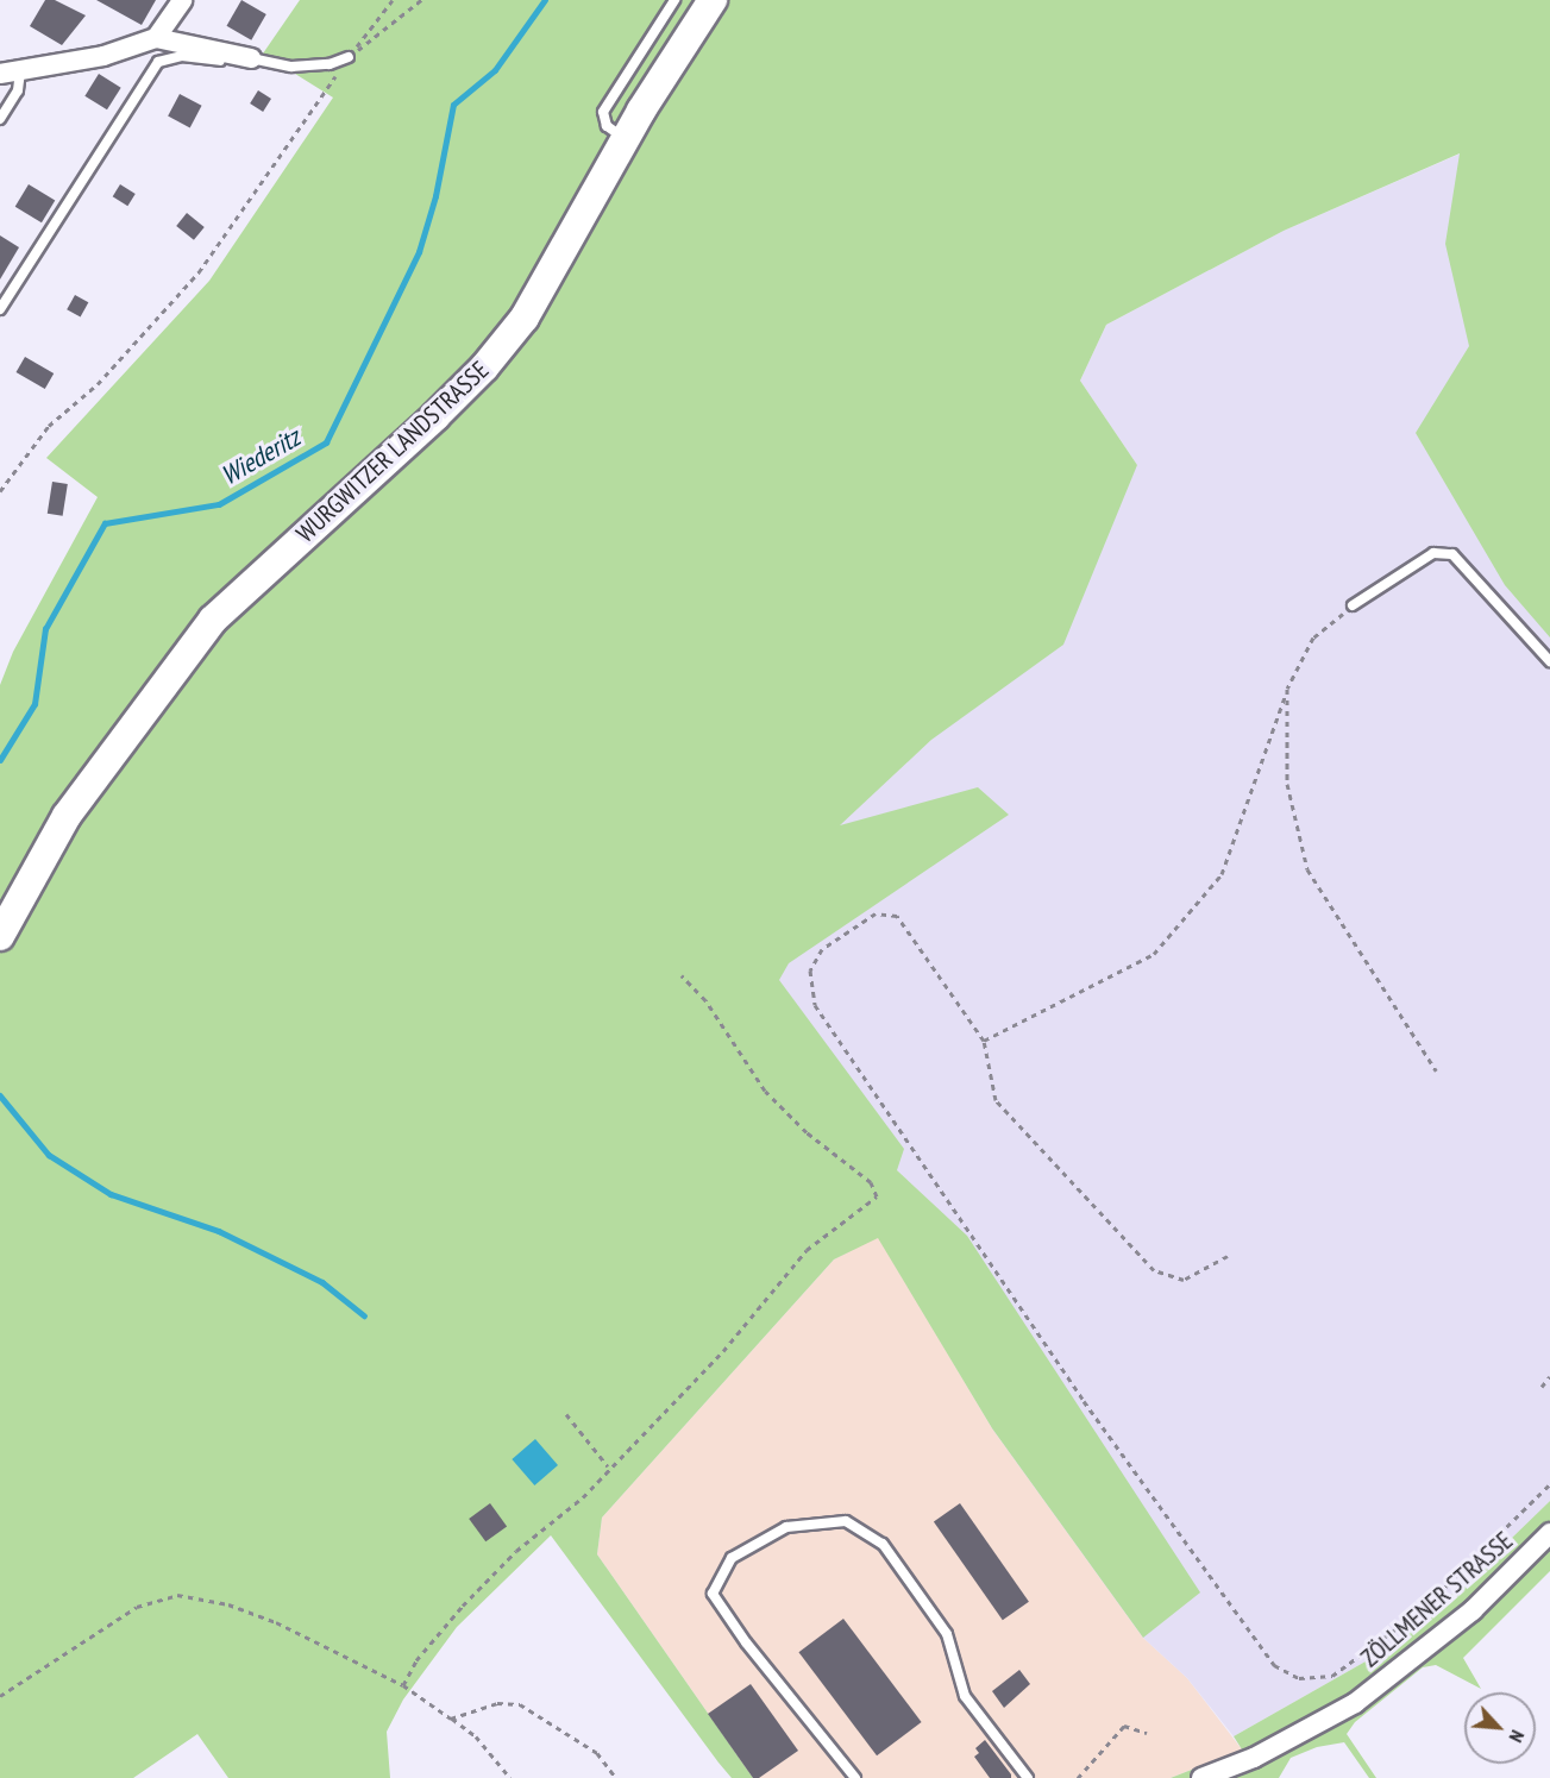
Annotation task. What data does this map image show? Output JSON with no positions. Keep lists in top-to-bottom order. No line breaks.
{"streets":{"main road":["WURGWITZER LANDSTRASSE"],"street":["ZÖLLMENER STRASSE"]},"water":["Wiederitz"],"north":"bottom right"}
